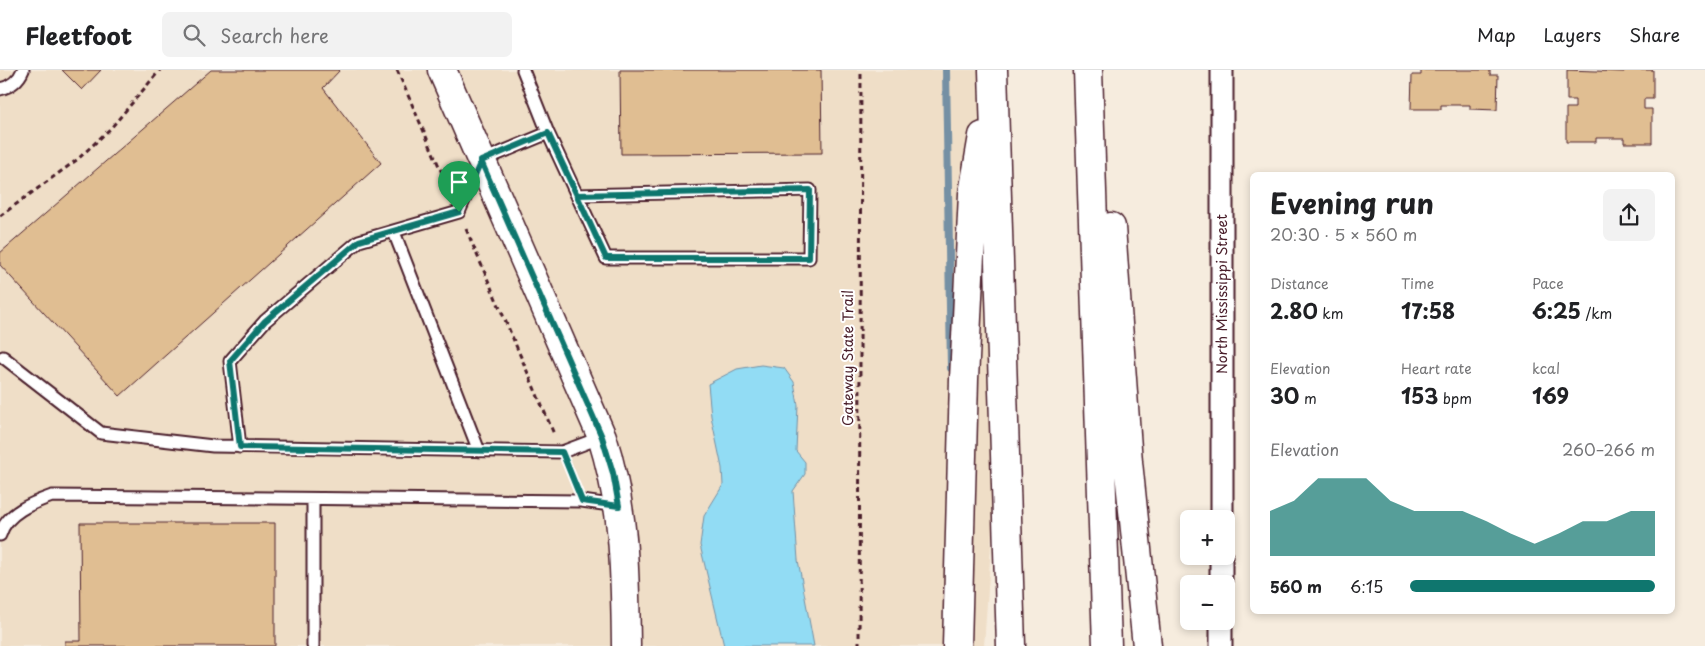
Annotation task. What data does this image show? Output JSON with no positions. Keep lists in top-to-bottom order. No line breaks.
{"streets":{"street":["North Mississippi Street"],"path":["Gateway State Trail"]},"page":{"header":"Fleetfoot","search":"Search here","nav":["Map","Layers","Share"],"heading":["Evening run","20:30 · 5 × 560 m"],"stats":[["Distance","2.80 km"],["Time","17:58"],["Pace","6:25 /km"],["Elevation","30 m"],["Heart rate","153 bpm"],["kcal","169"]],"chart":["Elevation","260–266 m"],"map_buttons":["+","−"],"list":[{"name":"560 m","note":"6:15"}]}}
